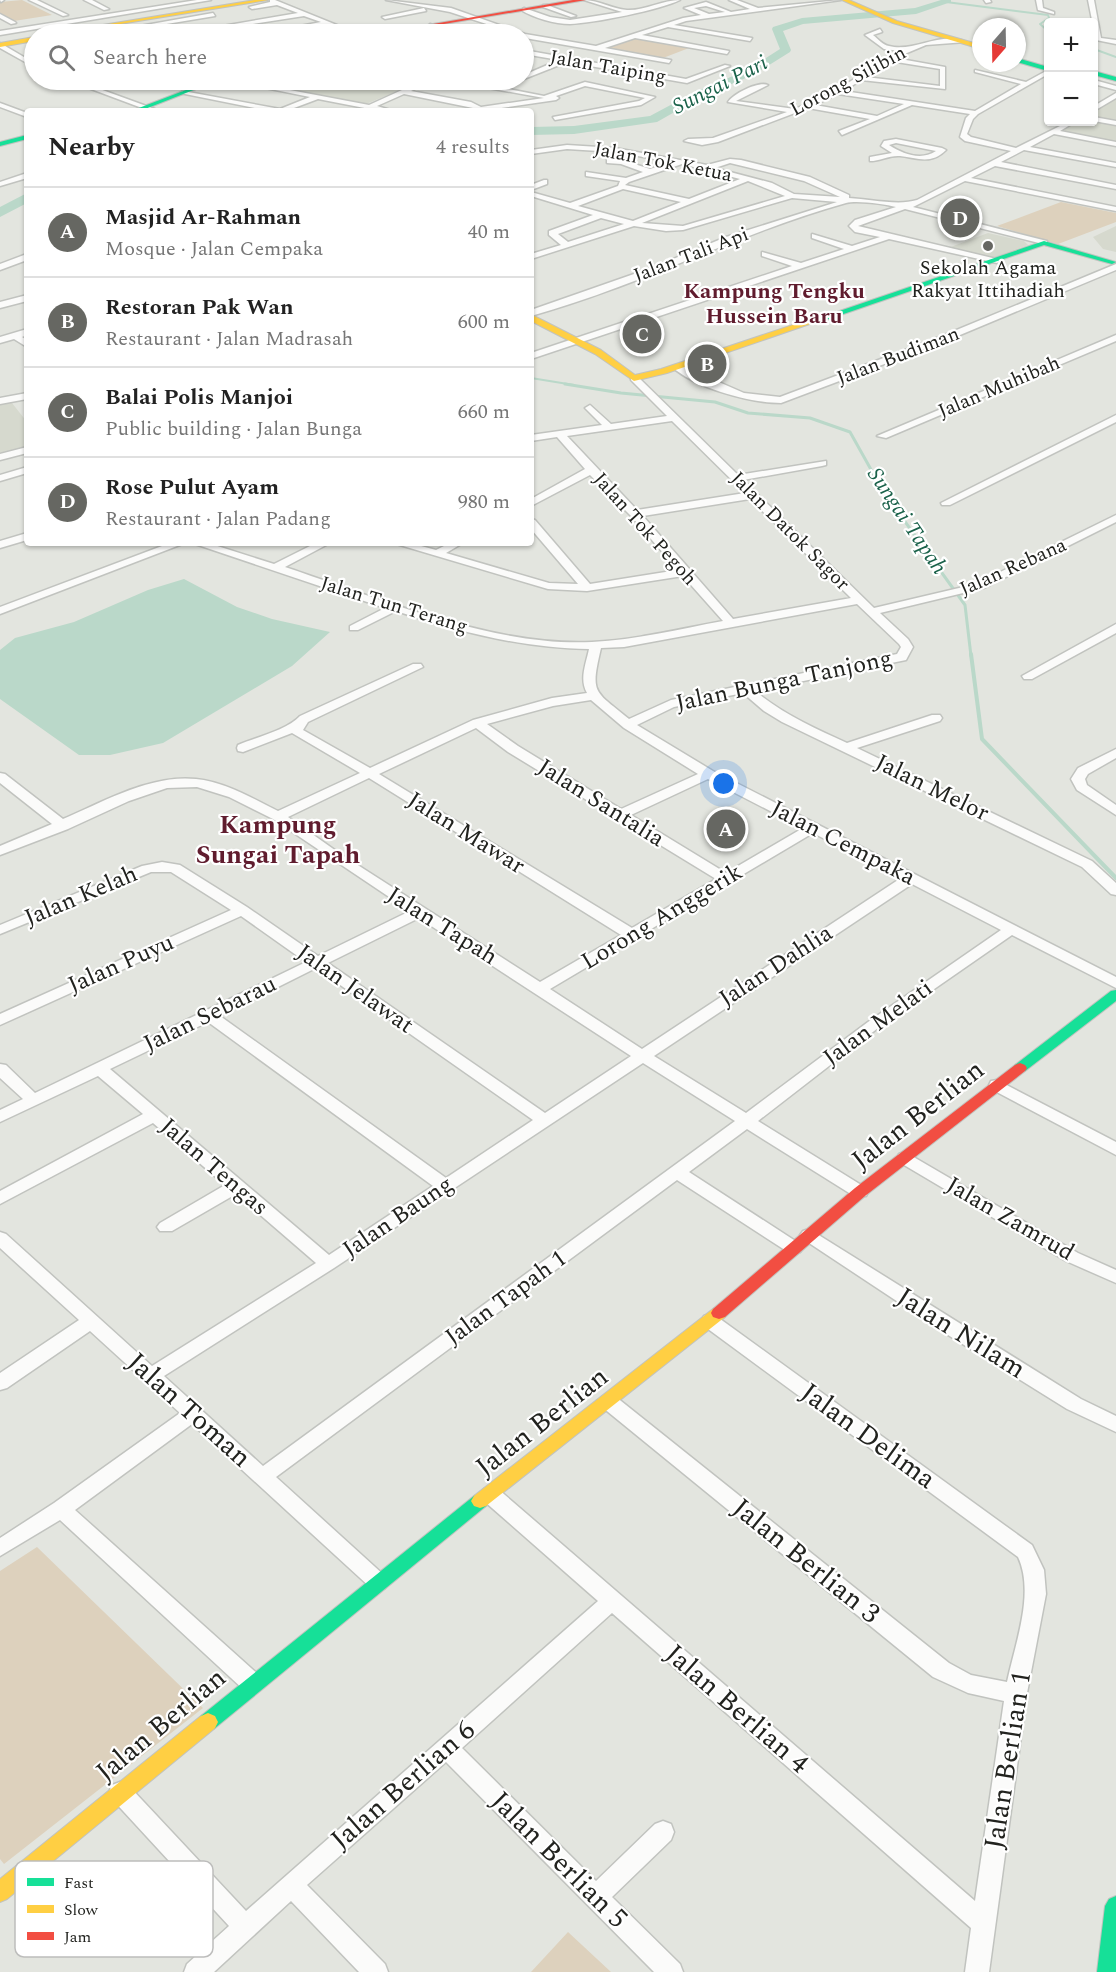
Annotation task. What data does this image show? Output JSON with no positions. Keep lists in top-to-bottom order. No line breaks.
{"streets":{"street":["Jalan Taiping","Lorong Silibin","Jalan Tok Ketua","Jalan Tali Api","Jalan Budiman","Jalan Muhibah","Jalan Tok Pegoh","Jalan Datok Sagor","Jalan Rebana","Jalan Tun Terang","Jalan Bunga Tanjong","Jalan Melor","Jalan Santalia","Jalan Mawar","Jalan Cempaka","Jalan Kelah","Lorong Anggerik","Jalan Tapah","Jalan Puyu","Jalan Dahlia","Jalan Jelawat","Jalan Sebarau","Jalan Melati","Jalan Berlian","Jalan Tengas","Jalan Baung","Jalan Zamrud","Jalan Tapah 1","Jalan Nilam","Jalan Toman","Jalan Delima","Jalan Berlian 3","Jalan Berlian 4","Jalan Berlian 1","Jalan Berlian 6","Jalan Berlian 5"]},"crossings":[["Jalan Tok Pegoh","Jalan Datok Sagor"],["Jalan Datok Sagor","Jalan Tun Terang"],["Jalan Datok Sagor","Jalan Bunga Tanjong"],["Jalan Rebana","Jalan Bunga Tanjong"],["Jalan Bunga Tanjong","Jalan Melor"],["Jalan Bunga Tanjong","Jalan Cempaka"],["Jalan Santalia","Lorong Anggerik"],["Jalan Mawar","Lorong Anggerik"],["Jalan Cempaka","Lorong Anggerik"],["Jalan Cempaka","Jalan Dahlia"],["Jalan Cempaka","Jalan Melati"],["Jalan Kelah","Jalan Jelawat"],["Lorong Anggerik","Jalan Tapah"],["Jalan Tapah","Jalan Dahlia"],["Jalan Tapah","Jalan Sebarau"],["Jalan Tapah","Jalan Melati"],["Jalan Tapah","Jalan Berlian"],["Jalan Tapah","Jalan Baung"],["Jalan Tapah","Jalan Tapah 1"],["Jalan Puyu","Jalan Jelawat"],["Jalan Dahlia","Jalan Baung"],["Jalan Jelawat","Jalan Sebarau"],["Jalan Jelawat","Jalan Baung"],["Jalan Sebarau","Jalan Tengas"],["Jalan Melati","Jalan Tapah 1"],["Jalan Berlian","Jalan Zamrud"],["Jalan Berlian","Jalan Nilam"],["Jalan Berlian","Jalan Toman"],["Jalan Berlian","Jalan Delima"],["Jalan Berlian","Jalan Berlian 3"],["Jalan Berlian","Jalan Berlian 4"],["Jalan Tengas","Jalan Baung"],["Jalan Baung","Jalan Toman"],["Jalan Tapah 1","Jalan Toman"],["Jalan Delima","Jalan Berlian 1"],["Jalan Berlian 3","Jalan Berlian 1"],["Jalan Berlian 4","Jalan Berlian 1"],["Jalan Berlian 4","Jalan Berlian 6"],["Jalan Berlian 6","Jalan Berlian 5"]],"districts":["Kampung Tengku Hussein Baru","Kampung Sungai Tapah"],"water":["Sungai Pari","Sungai Tapah"],"places":["Sekolah Agama Rakyat Ittihadiah"],"legend":["Fast","Slow","Jam"],"north":"bottom","page":{"map_buttons":["+","−"],"search":"Search here","heading":["Nearby","4 results"],"list":[{"mark":"A","name":"Masjid Ar-Rahman","note":"Mosque · Jalan Cempaka","value":"40 m"},{"mark":"B","name":"Restoran Pak Wan","note":"Restaurant · Jalan Madrasah","value":"600 m"},{"mark":"C","name":"Balai Polis Manjoi","note":"Public building · Jalan Bunga","value":"660 m"},{"mark":"D","name":"Rose Pulut Ayam","note":"Restaurant · Jalan Padang","value":"980 m"}],"pins":["D","C","B","A"]}}
